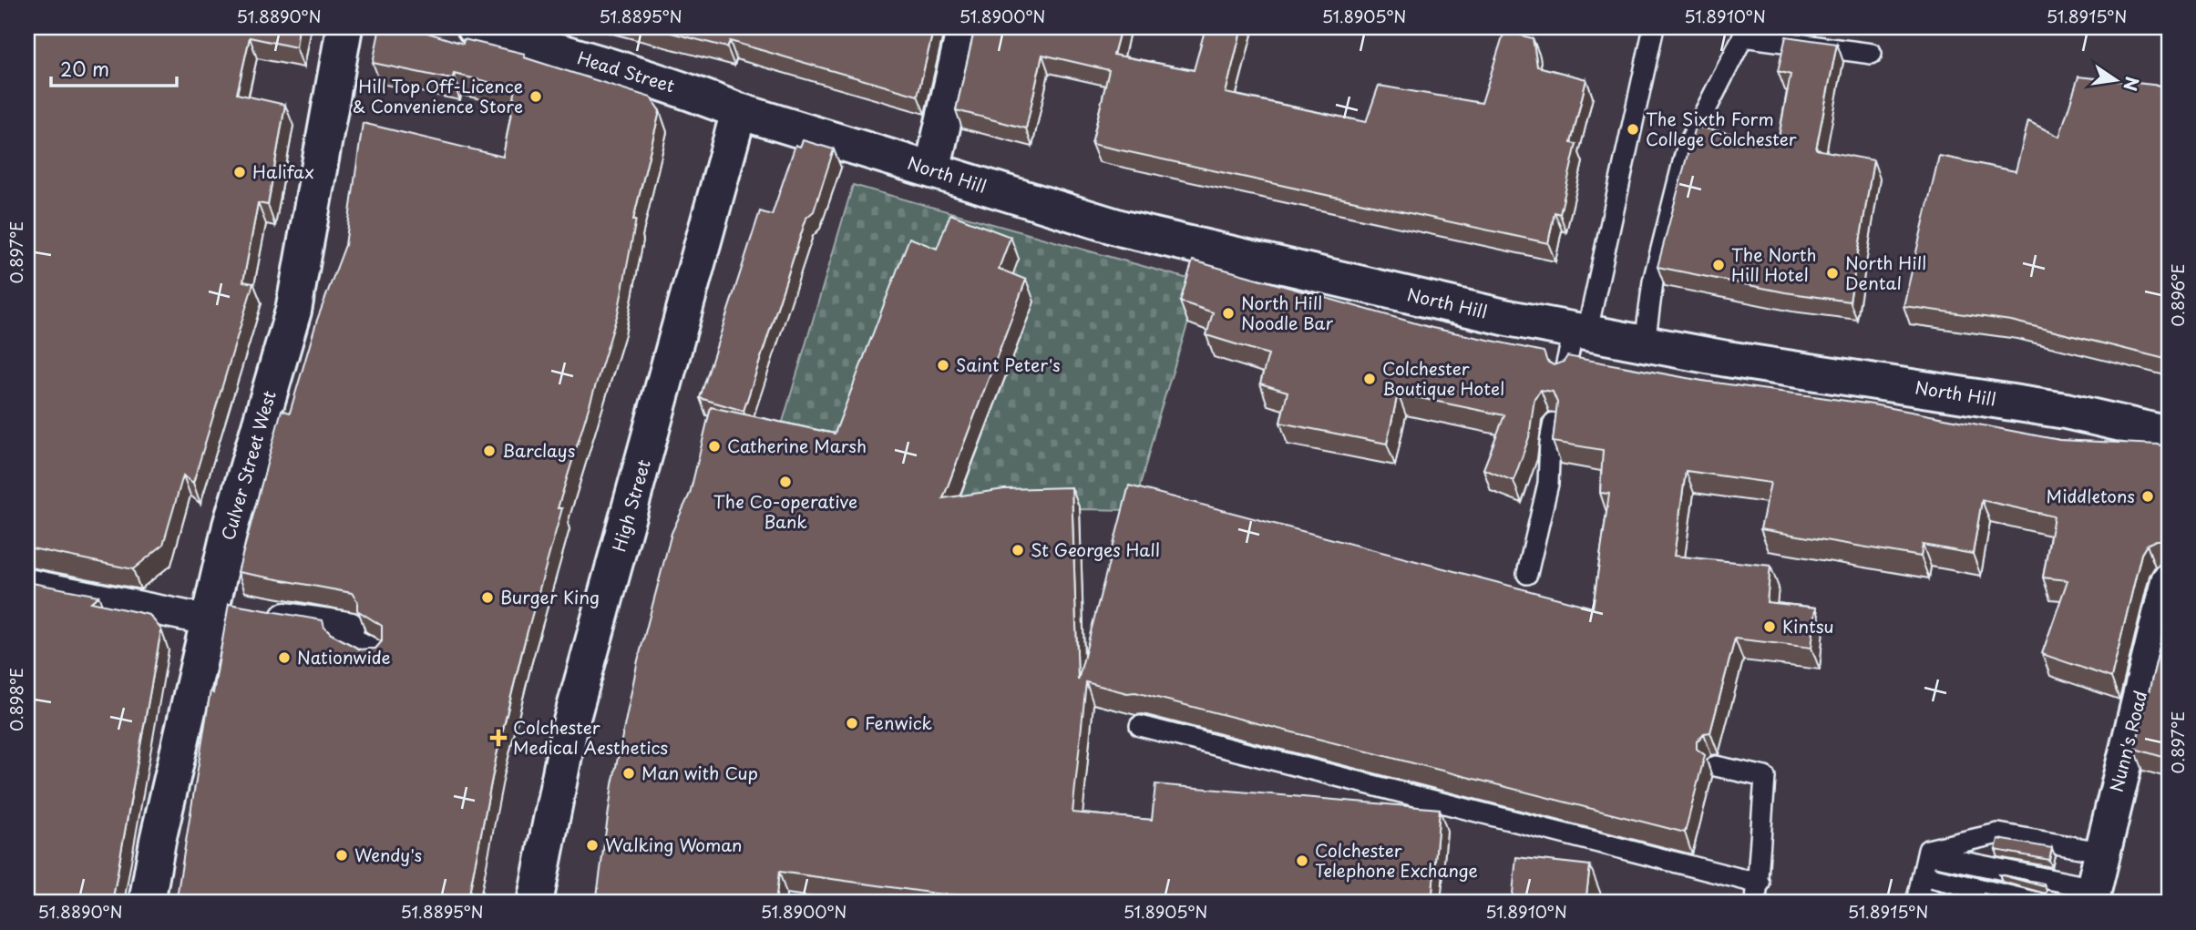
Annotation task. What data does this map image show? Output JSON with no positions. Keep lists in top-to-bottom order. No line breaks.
{"streets":{"street":["Head Street","North Hill","Culver Street West","High Street","Nunn's Road"]},"crossings":[["Head Street","North Hill"],["Head Street","High Street"],["North Hill","High Street"]],"places":{"other":["Hill Top Off-Licence & Convenience Store","The Sixth Form College Colchester","Halifax","The North Hill Hotel","North Hill Dental","North Hill Noodle Bar","Saint Peter's","Colchester Boutique Hotel","Catherine Marsh","Barclays","The Co-operative Bank","Middletons","St Georges Hall","Burger King","Kintsu","Nationwide","Fenwick","Man with Cup","Walking Woman","Wendy's","Colchester Telephone Exchange"],"health":["Colchester Medical Aesthetics"]},"scale_bar":"20 m","north":"right","coordinates":["51.8890°N","51.8895°N","51.8900°N","51.8905°N","51.8910°N","51.8915°N","0.897°E","0.896°E","0.898°E"]}
